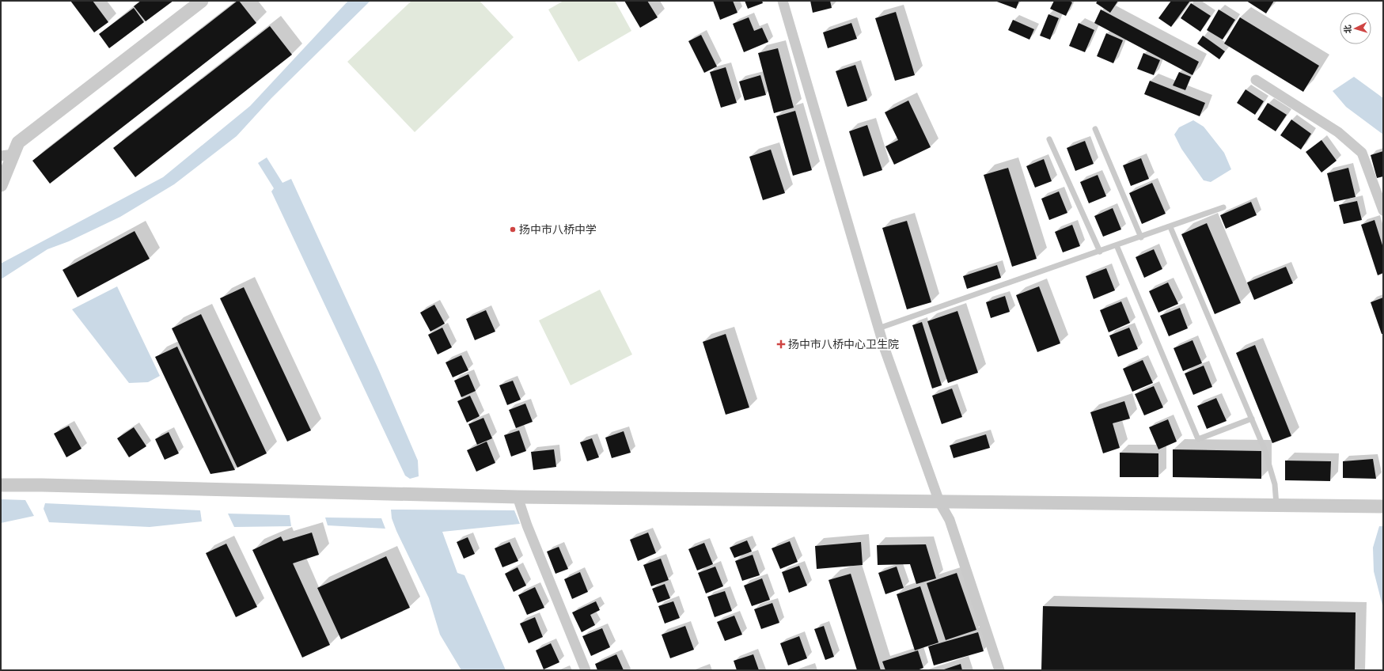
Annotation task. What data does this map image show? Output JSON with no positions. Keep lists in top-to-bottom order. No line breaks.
{"places":{"other":["扬中市八桥中学"],"health":["扬中市八桥中心卫生院"]},"north":"left"}
